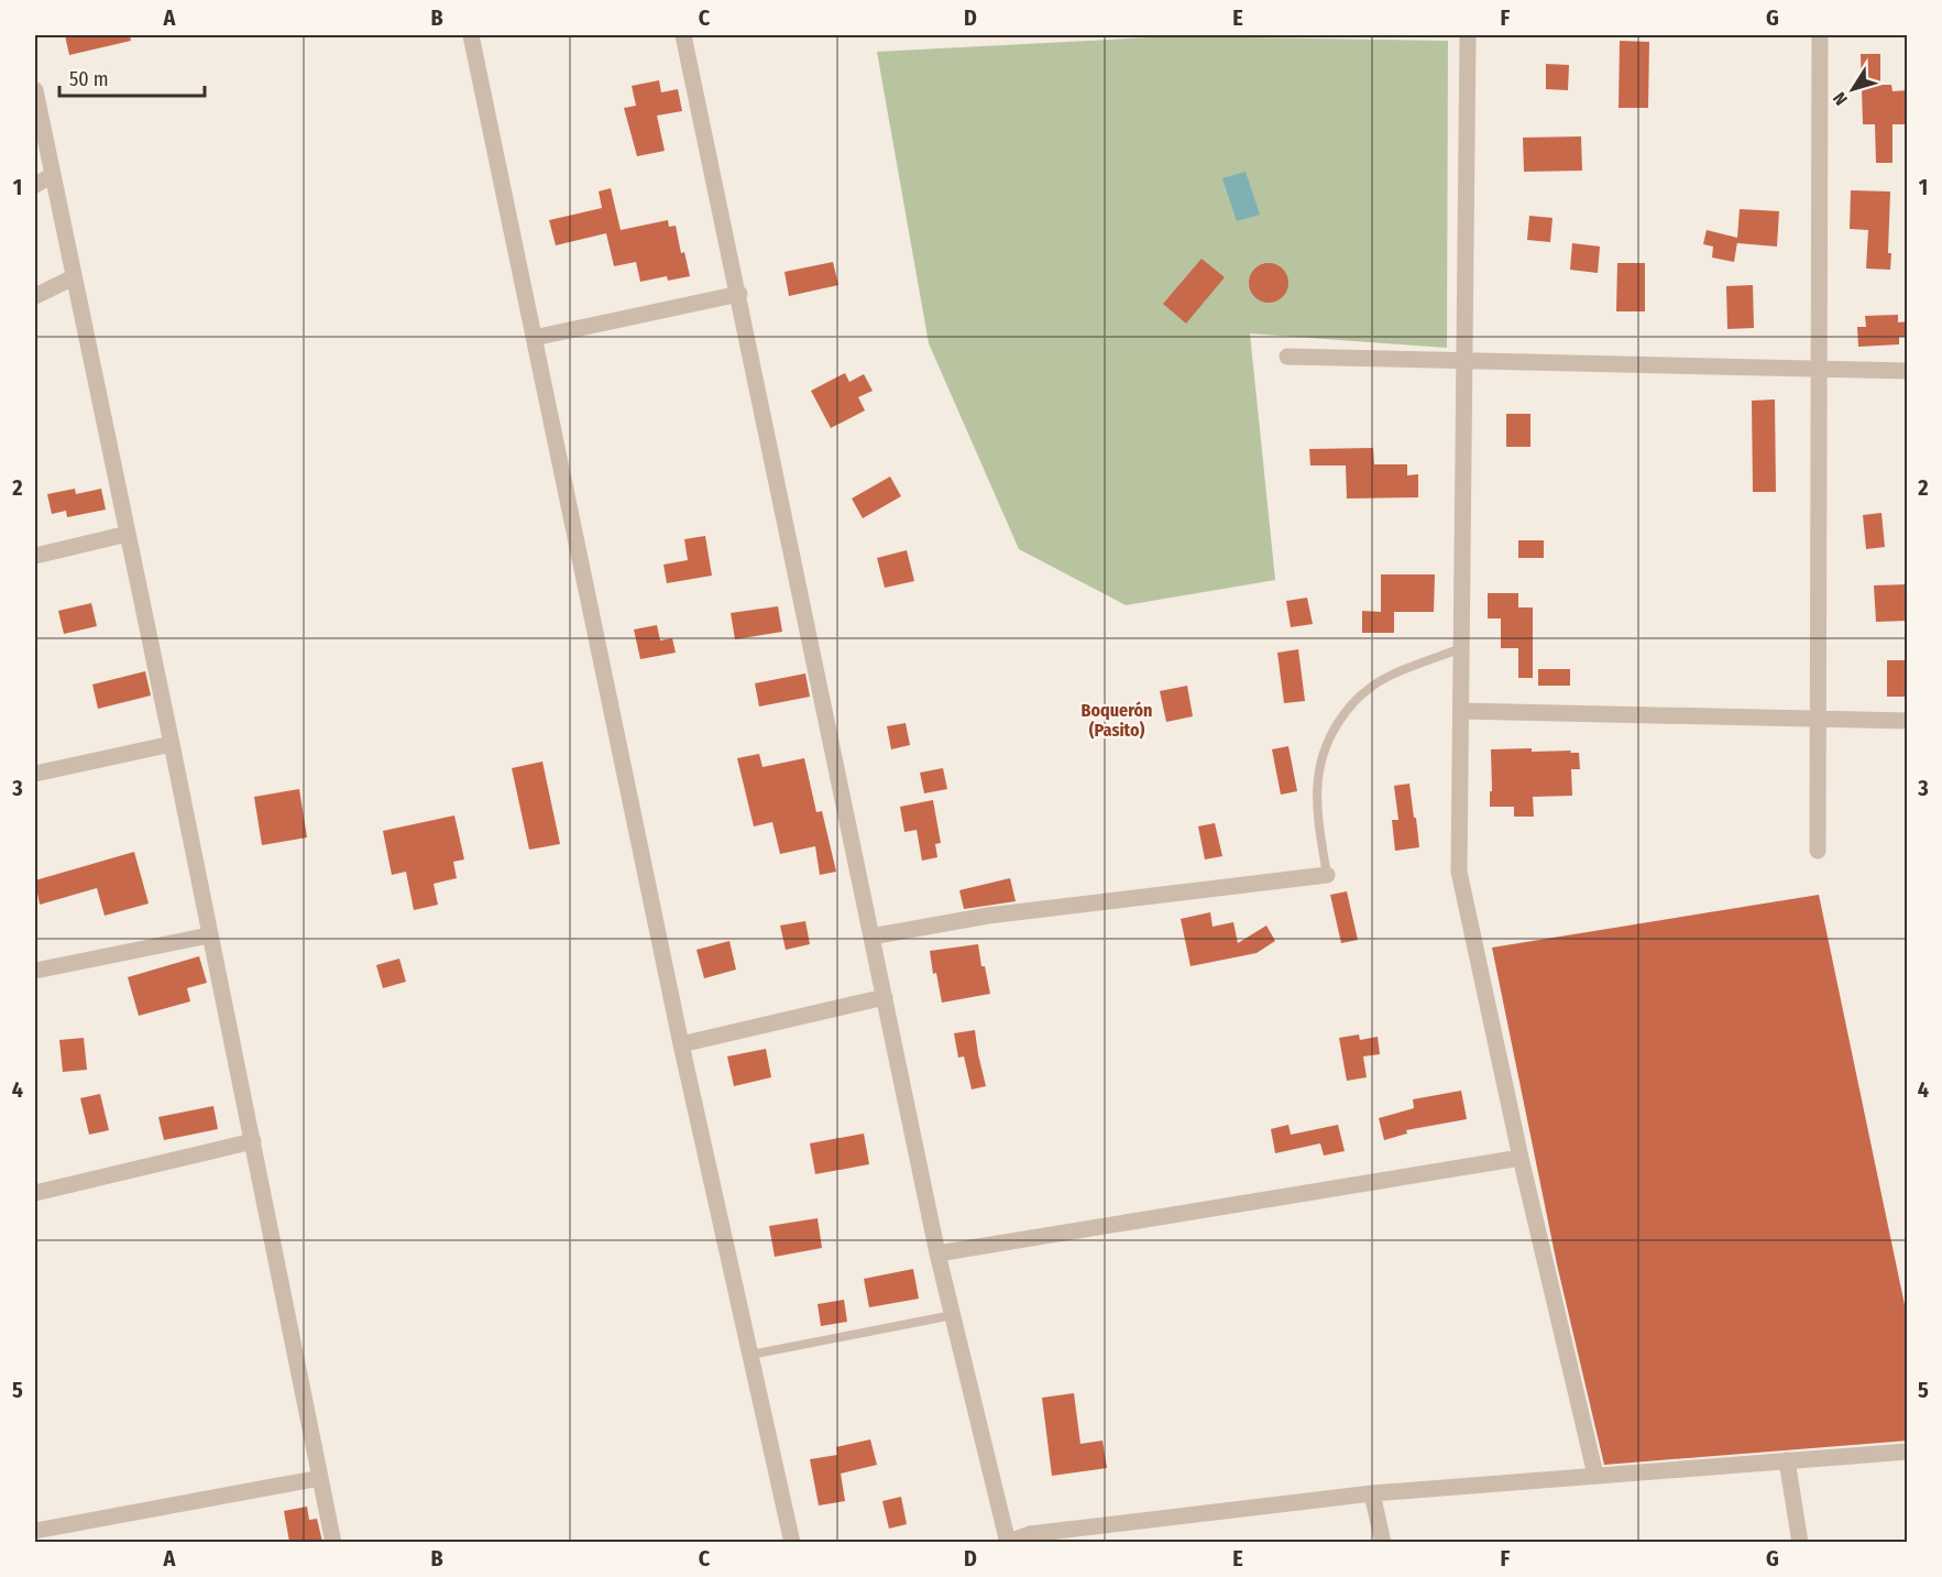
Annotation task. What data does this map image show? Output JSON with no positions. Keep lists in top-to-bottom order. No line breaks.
{"districts":["Boquerón (Pasito)"],"scale_bar":"50 m","north":"bottom left","grid":{"columns":["A","B","C","D","E","F","G"],"rows":["1","2","3","4","5"]}}
